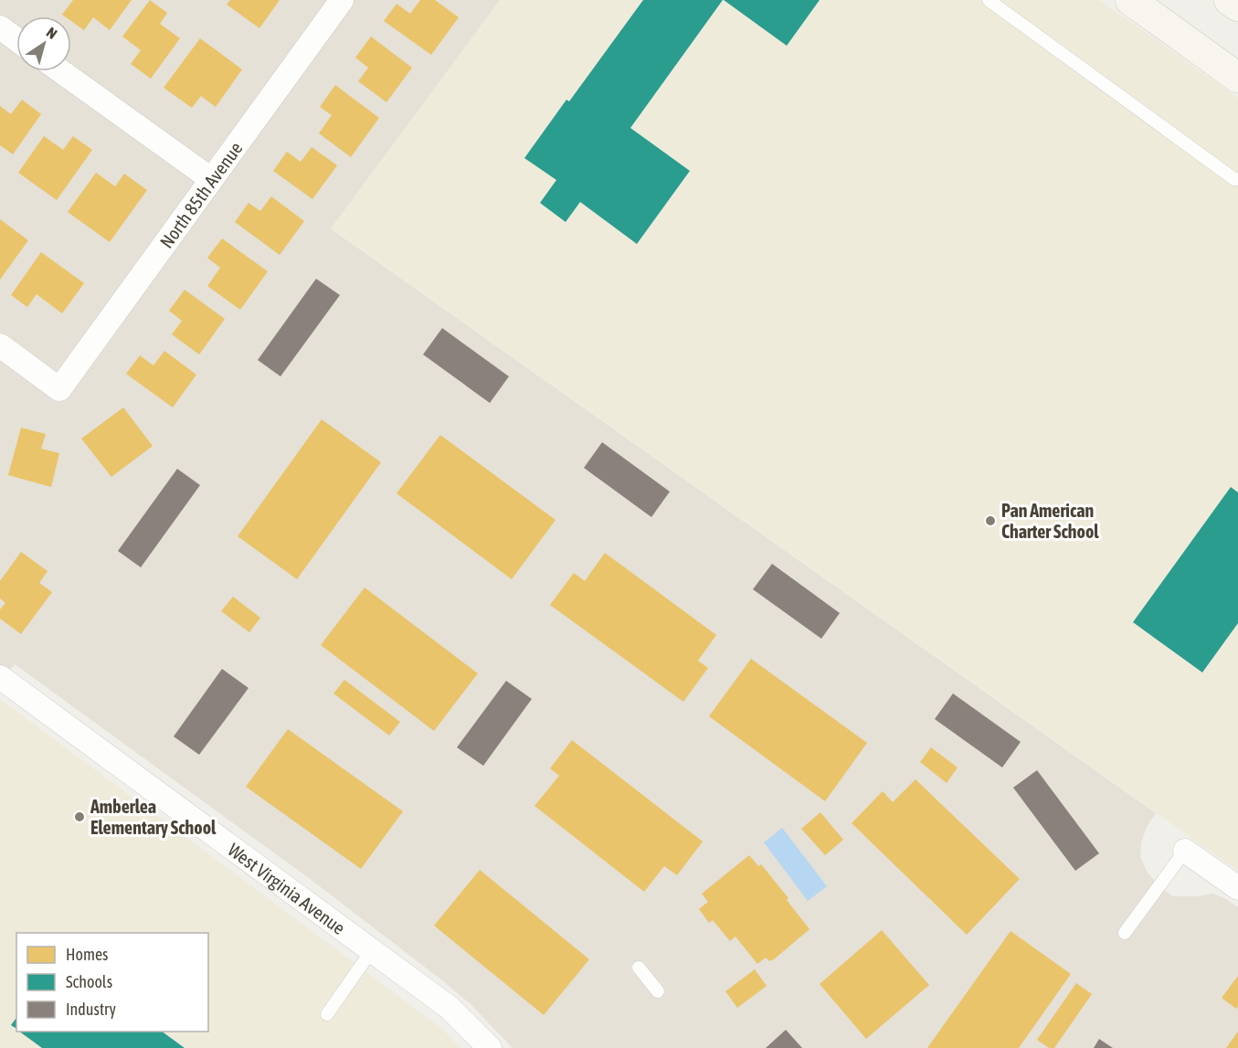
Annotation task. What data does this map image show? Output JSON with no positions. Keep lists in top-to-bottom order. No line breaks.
{"streets":{"street":["North 85th Avenue","West Virginia Avenue"]},"places":["Pan American Charter School","Amberlea Elementary School"],"legend":["Homes","Schools","Industry"],"north":"top right"}
